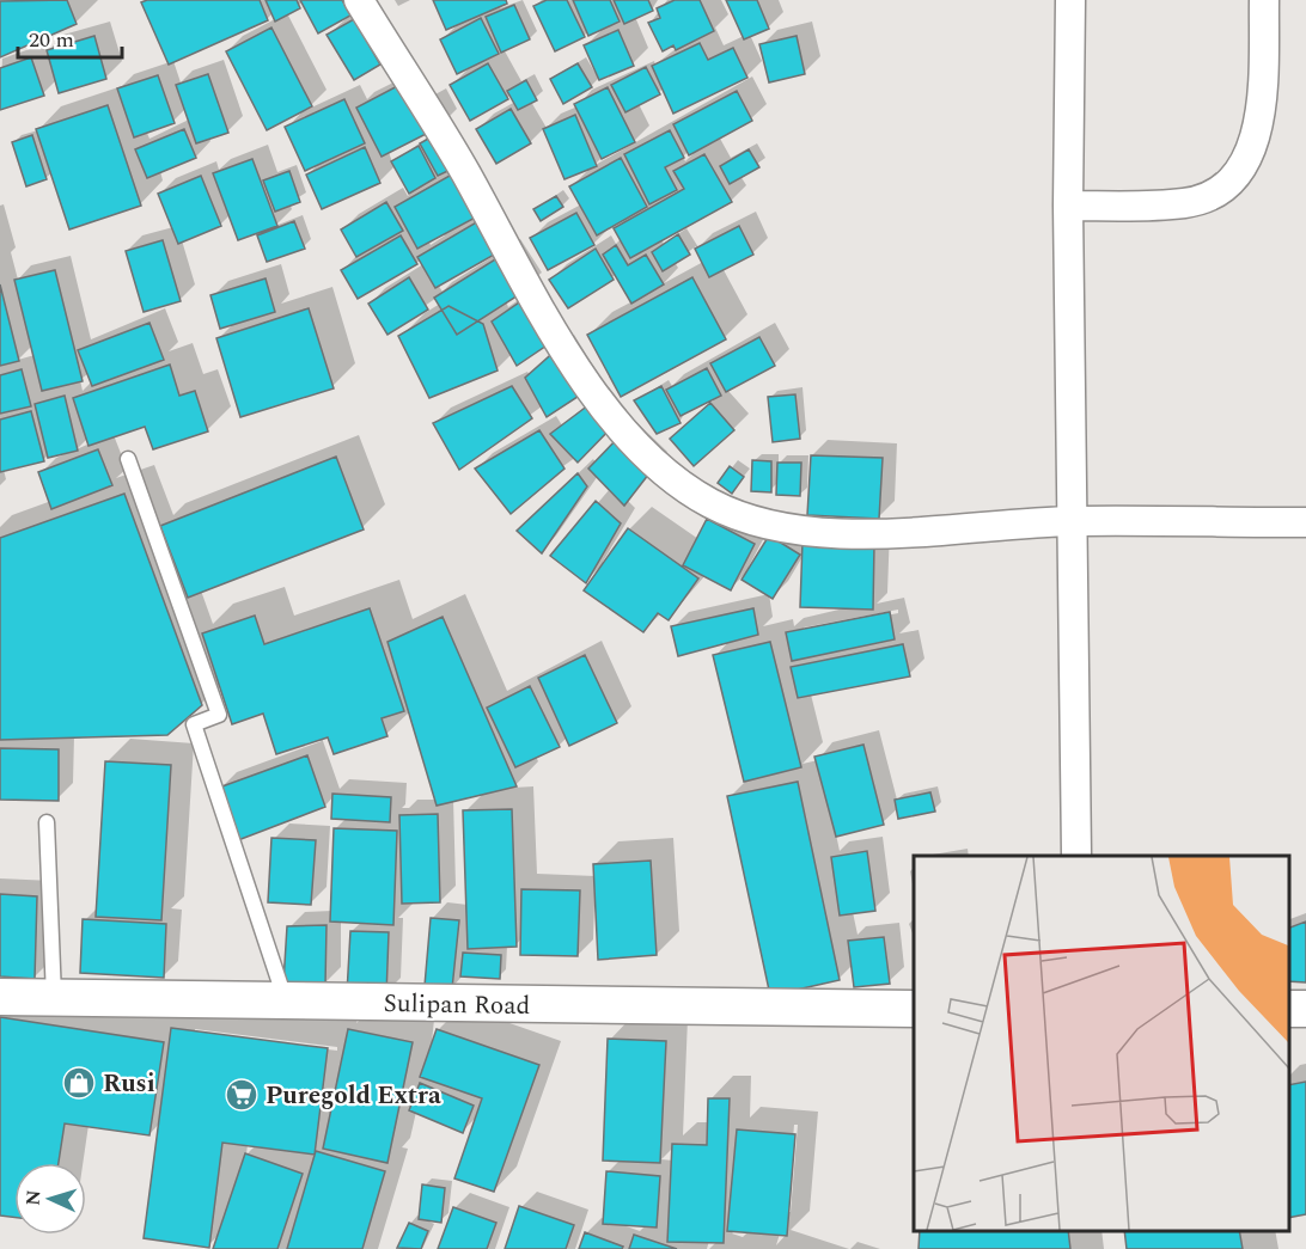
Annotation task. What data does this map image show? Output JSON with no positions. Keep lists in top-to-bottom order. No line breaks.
{"streets":{"street":["Sulipan Road"]},"places":{"shop":["Rusi"],"supermarket":["Puregold Extra"]},"scale_bar":"20 m","north":"left"}
